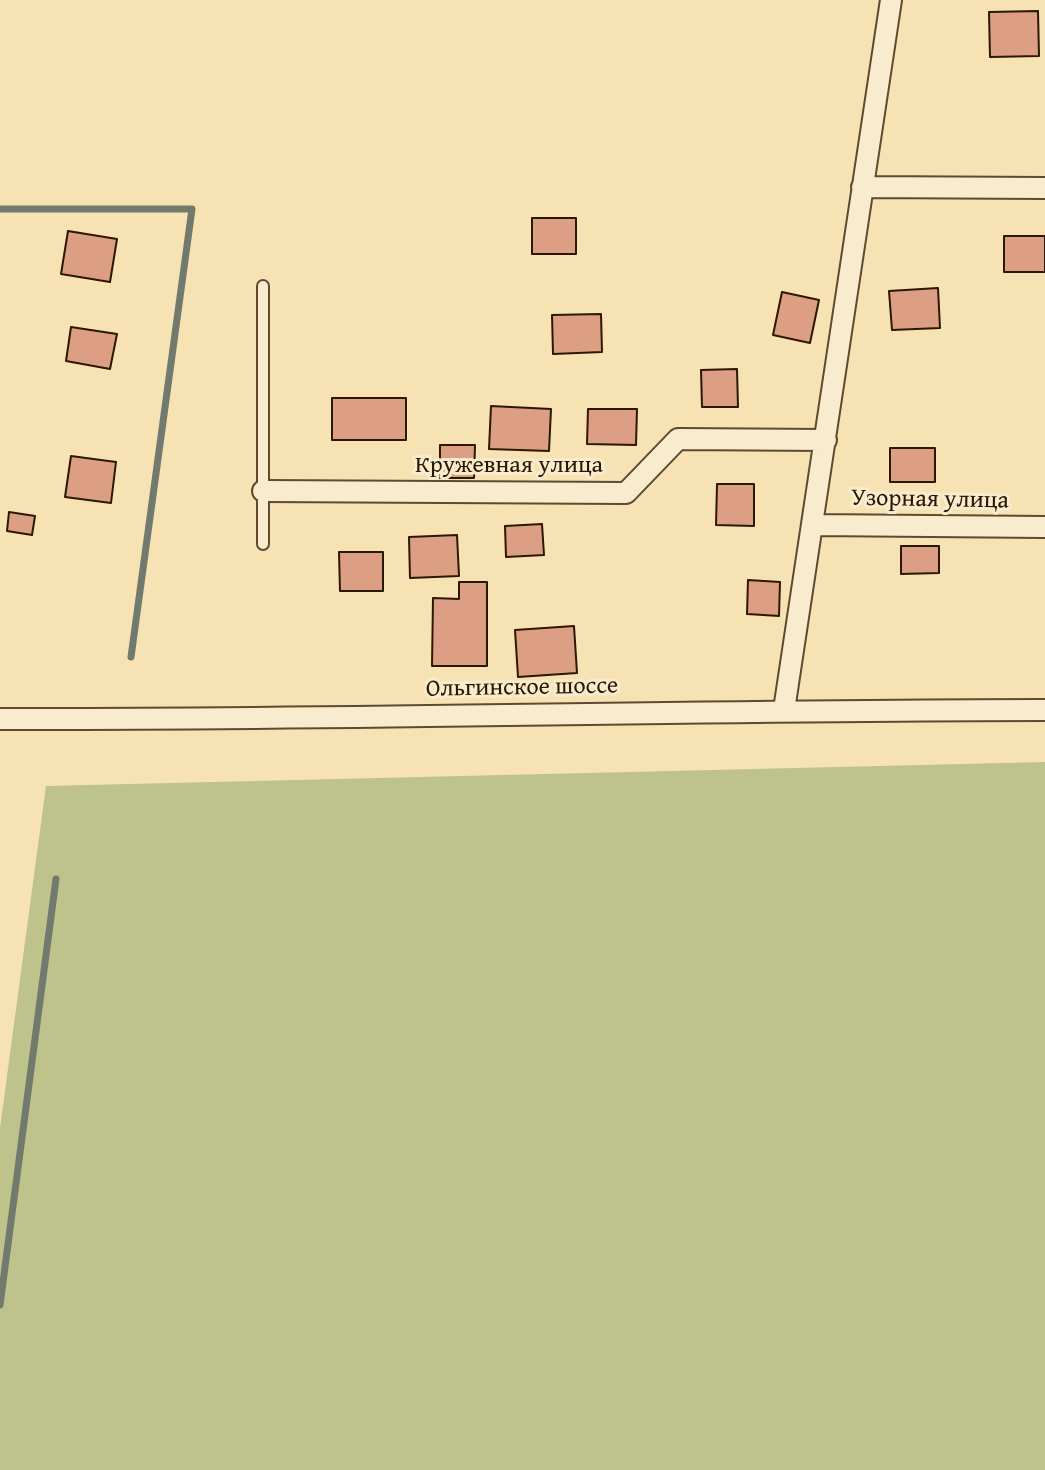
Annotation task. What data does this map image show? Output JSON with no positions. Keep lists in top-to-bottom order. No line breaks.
{"streets":{"street":["Кружевная улица","Узорная улица","Ольгинское шоссе"]}}
